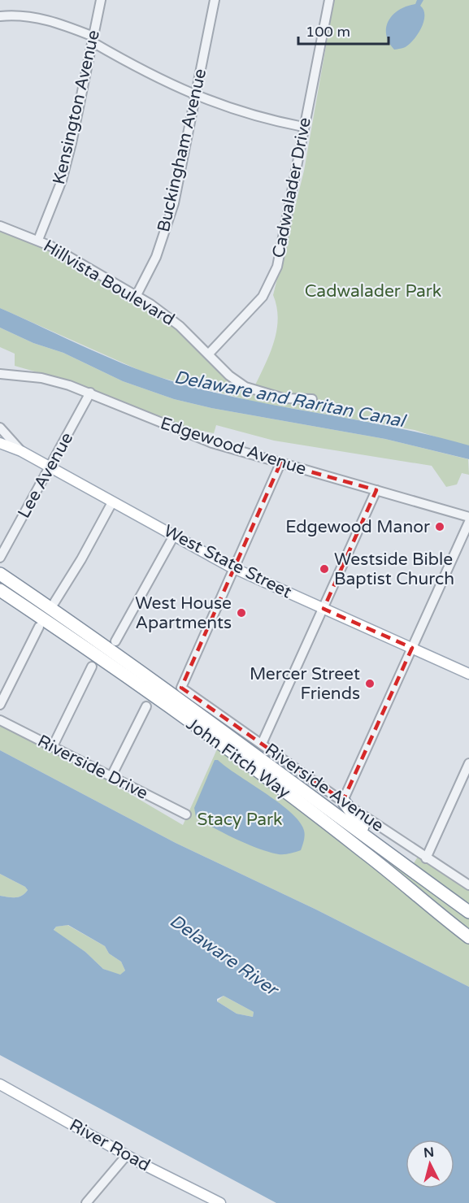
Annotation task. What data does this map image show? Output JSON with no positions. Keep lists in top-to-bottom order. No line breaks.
{"streets":{"highway":["John Fitch Way"],"main road":["West State Street","River Road"],"street":["Kensington Avenue","Buckingham Avenue","Cadwalader Drive","Hillvista Boulevard","Edgewood Avenue","Lee Avenue","Riverside Drive","Riverside Avenue"]},"crossings":[["Kensington Avenue","Hillvista Boulevard"],["Buckingham Avenue","Hillvista Boulevard"],["Cadwalader Drive","Hillvista Boulevard"],["Edgewood Avenue","Lee Avenue"],["Lee Avenue","West State Street"],["West State Street","Riverside Avenue"]],"water":["Delaware and Raritan Canal","Delaware River"],"parks":["Cadwalader Park","Stacy Park"],"places":["Edgewood Manor","Westside Bible Baptist Church","West House Apartments","Mercer Street Friends"],"scale_bar":"100 m","north":"top"}
